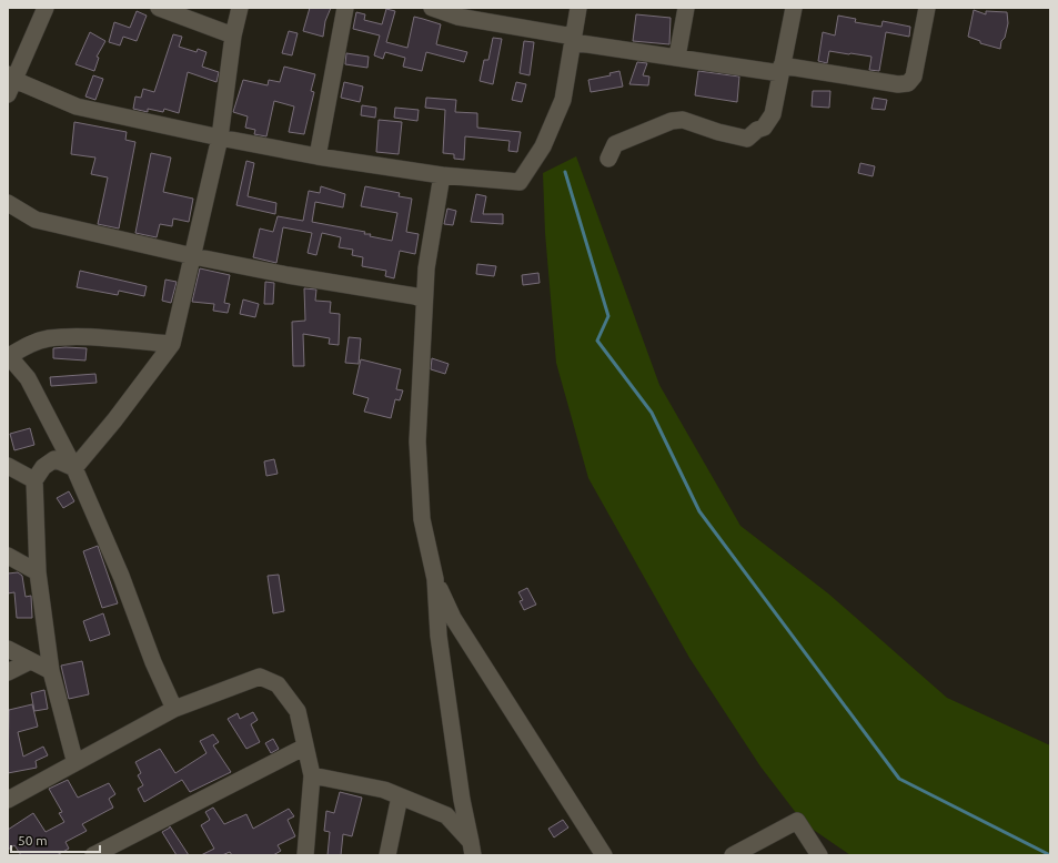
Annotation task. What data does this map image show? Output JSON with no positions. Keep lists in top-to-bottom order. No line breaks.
{"scale_bar":"50 m"}
